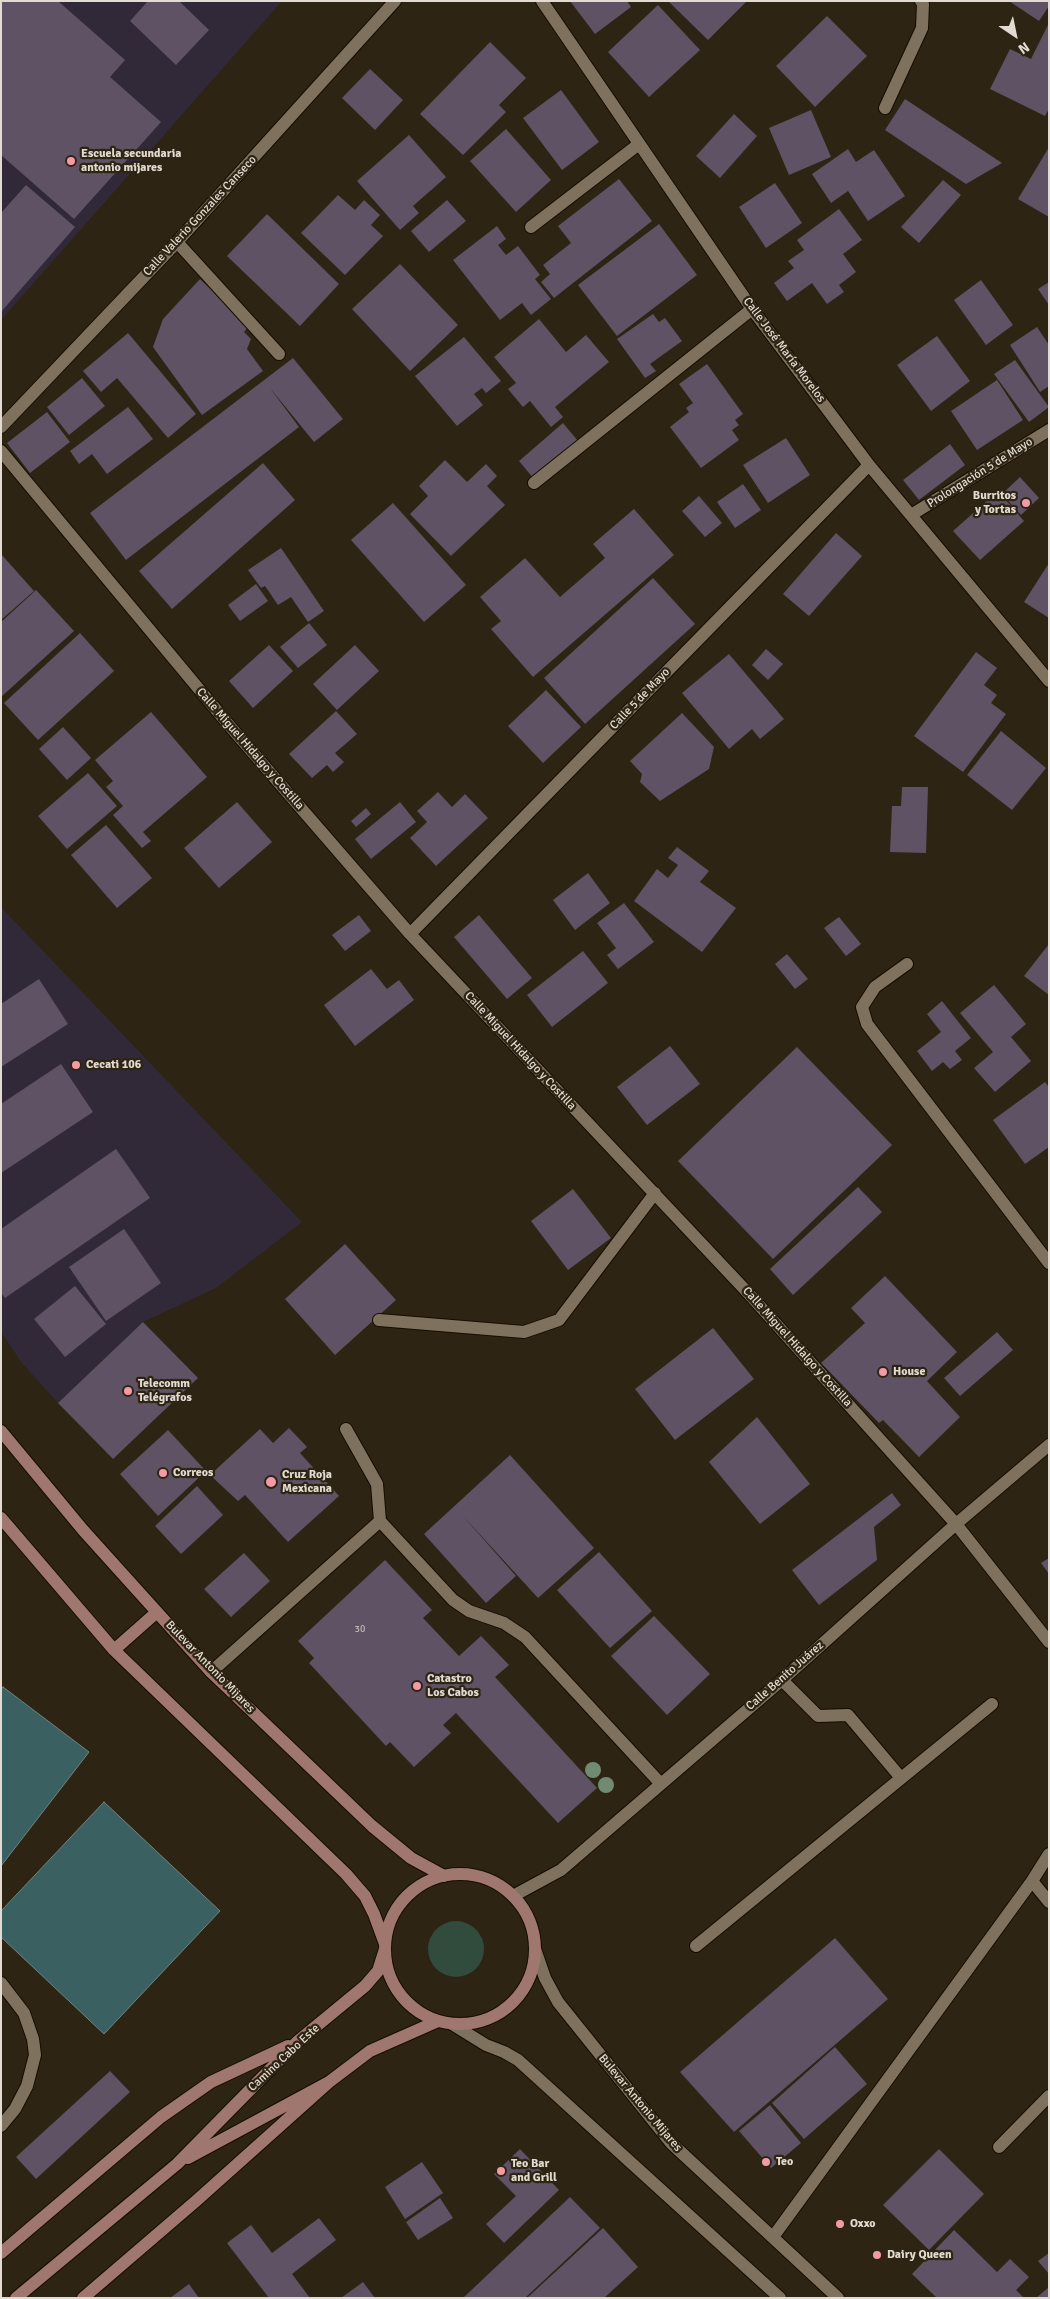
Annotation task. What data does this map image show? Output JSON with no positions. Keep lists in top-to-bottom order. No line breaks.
{"streets":{"main road":["Bulevar Antonio Mijares","Camino Cabo Este"],"street":["Calle Valerio Gonzales Canseco","Calle José María Morelos","Prolongación 5 de Mayo","Calle 5 de Mayo","Calle Miguel Hidalgo y Costilla","Calle Benito Juárez"]},"crossings":[["Calle José María Morelos","Prolongación 5 de Mayo"],["Calle José María Morelos","Calle 5 de Mayo"],["Calle 5 de Mayo","Calle Miguel Hidalgo y Costilla"],["Calle Miguel Hidalgo y Costilla","Calle Benito Juárez"],["Bulevar Antonio Mijares","Calle Benito Juárez"],["Bulevar Antonio Mijares","Camino Cabo Este"],["Calle Benito Juárez","Camino Cabo Este"]],"places":["Escuela secundaria antonio mijares","Burritos y Tortas","Cecati 106","House","Telecomm Telégrafos","Correos","Cruz Roja Mexicana","Catastro Los Cabos","Teo","Teo Bar and Grill","Oxxo","Dairy Queen"],"house_numbers":["30"],"north":"bottom right"}
